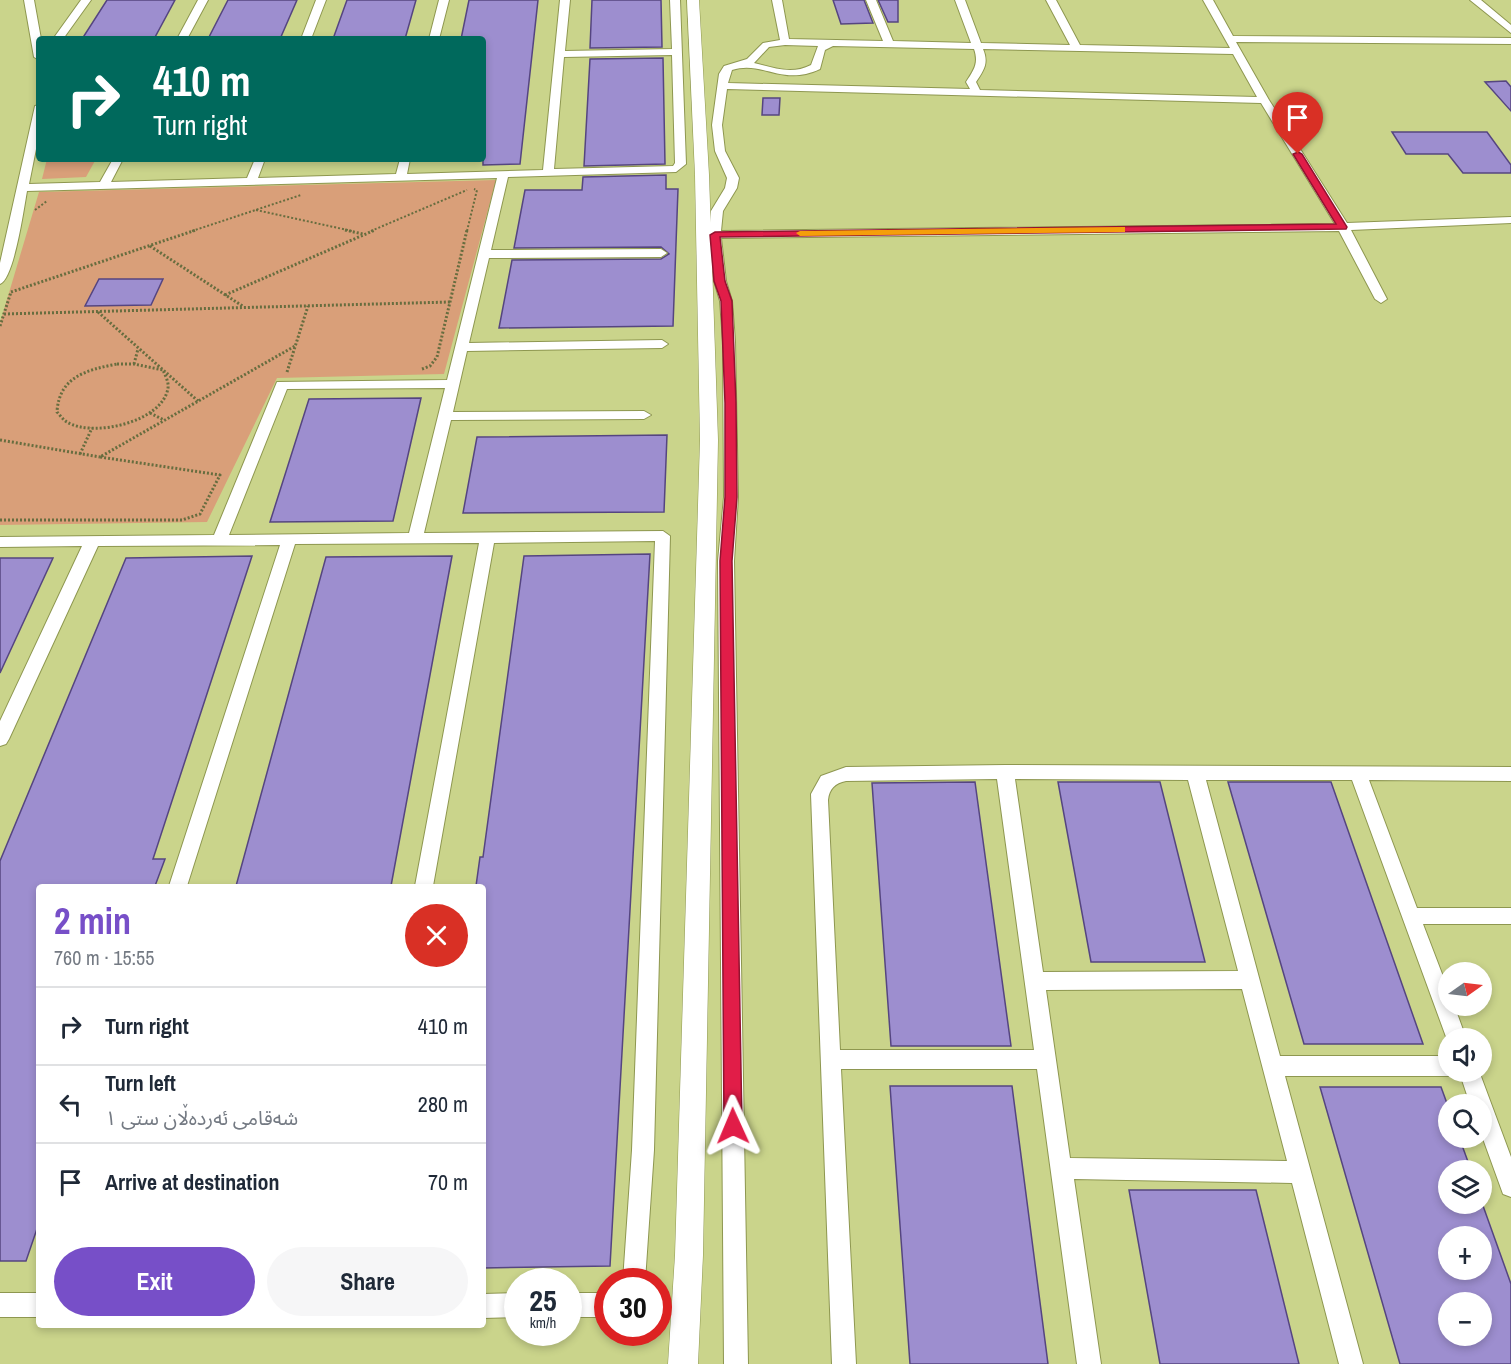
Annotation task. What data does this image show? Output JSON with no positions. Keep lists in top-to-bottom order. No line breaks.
{"north":"right","page":{"turn":["410 m","Turn right"],"heading":["2 min","760 m · 15:55"],"map_buttons":["+","−"],"list":[{"name":"Turn right","value":"410 m"},{"name":"Turn left","note":"شەقامی ئەردەڵان ستی ١","value":"280 m"},{"name":"Arrive at destination","value":"70 m"}],"buttons":["Exit","Share"],"speed":"25 km/h","limit":"30"}}
